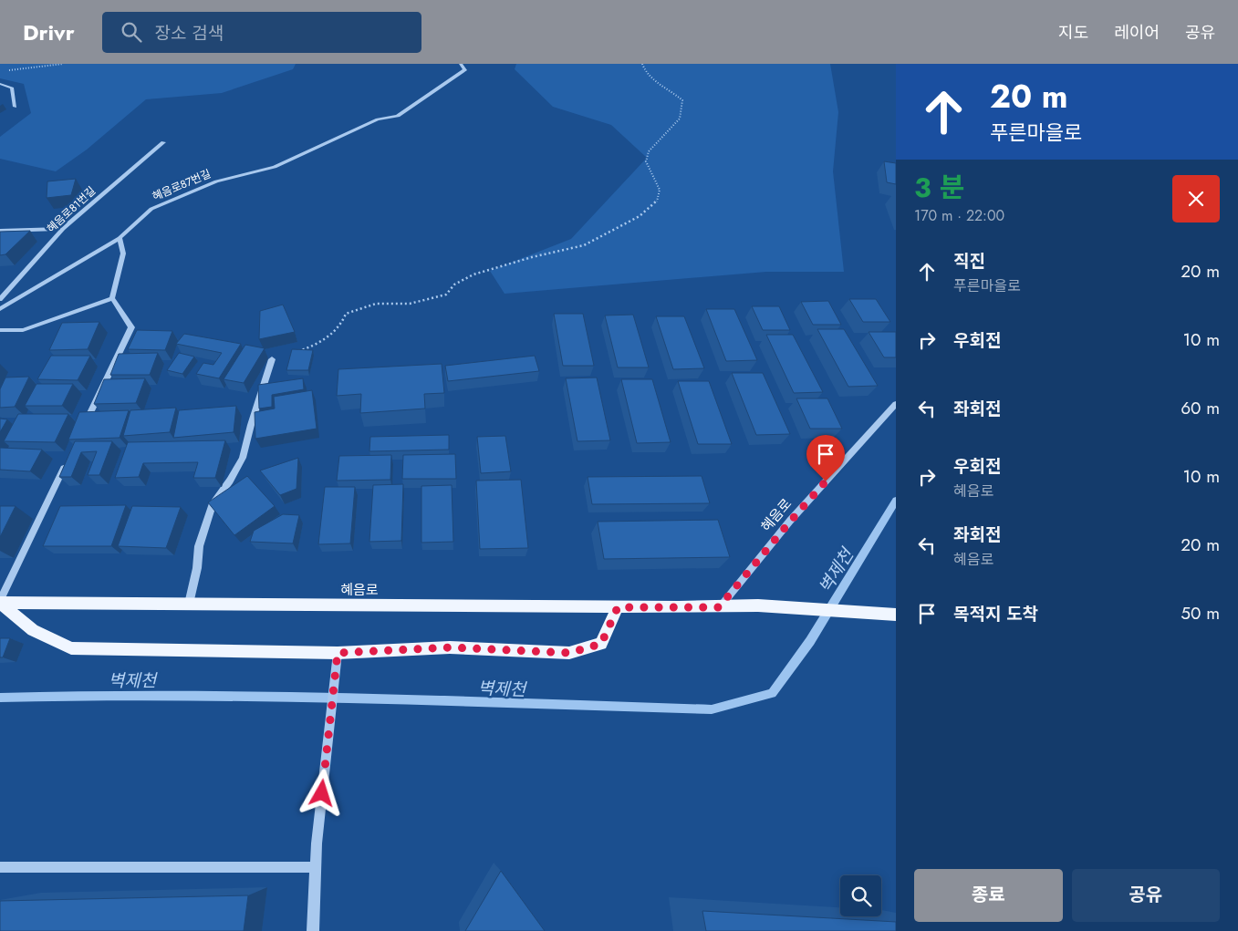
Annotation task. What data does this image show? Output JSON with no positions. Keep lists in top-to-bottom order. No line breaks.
{"streets":{"main road":["혜음로"],"street":["혜음로87번길","혜음로81번길"]},"water":["벽제천"],"page":{"header":"Drivr","search":"장소 검색","nav":["지도","레이어","공유"],"turn":["20 m","푸른마을로"],"heading":["3 분","170 m · 22:00"],"list":[{"name":"직진","note":"푸른마을로","value":"20 m"},{"name":"우회전","value":"10 m"},{"name":"좌회전","value":"60 m"},{"name":"우회전","note":"혜음로","value":"10 m"},{"name":"좌회전","note":"혜음로","value":"20 m"},{"name":"목적지 도착","value":"50 m"}],"buttons":["종료","공유"]}}
